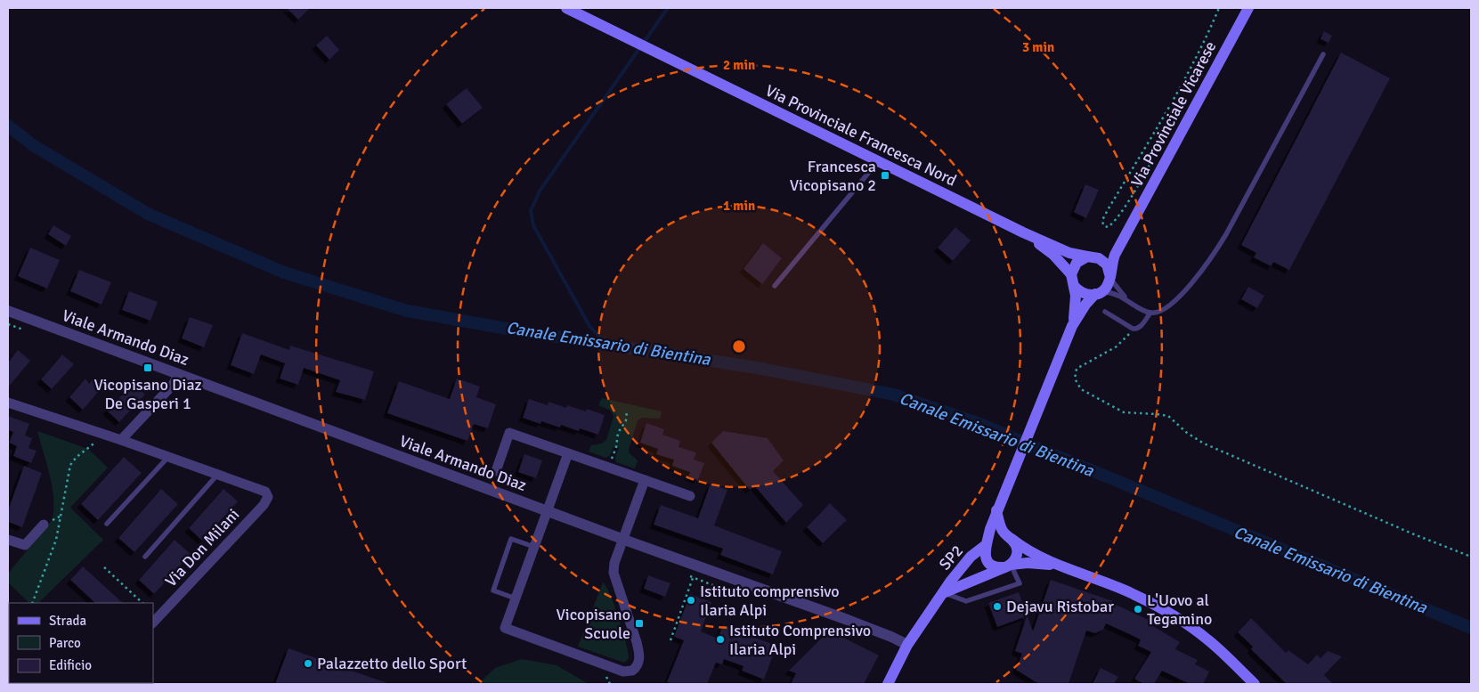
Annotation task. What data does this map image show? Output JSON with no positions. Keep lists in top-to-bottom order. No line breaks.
{"streets":{"main road":["Via Provinciale Vicarese","Via Provinciale Francesca Nord","SP2"],"street":["Viale Armando Diaz","Via Don Milani"]},"crossings":[["Via Provinciale Vicarese","SP2"],["Viale Armando Diaz","SP2"]],"water":["Canale Emissario di Bientina"],"places":{"transit":["Francesca Vicopisano 2","Vicopisano Diaz De Gasperi 1","Vicopisano Scuole"],"other":["Istituto comprensivo Ilaria Alpi","Dejavu Ristobar","L'Uovo al Tegamino","Istituto Comprensivo Ilaria Alpi","Palazzetto dello Sport"]},"legend":["Strada","Parco","Edificio"],"rings":["3 min","2 min","1 min"]}
